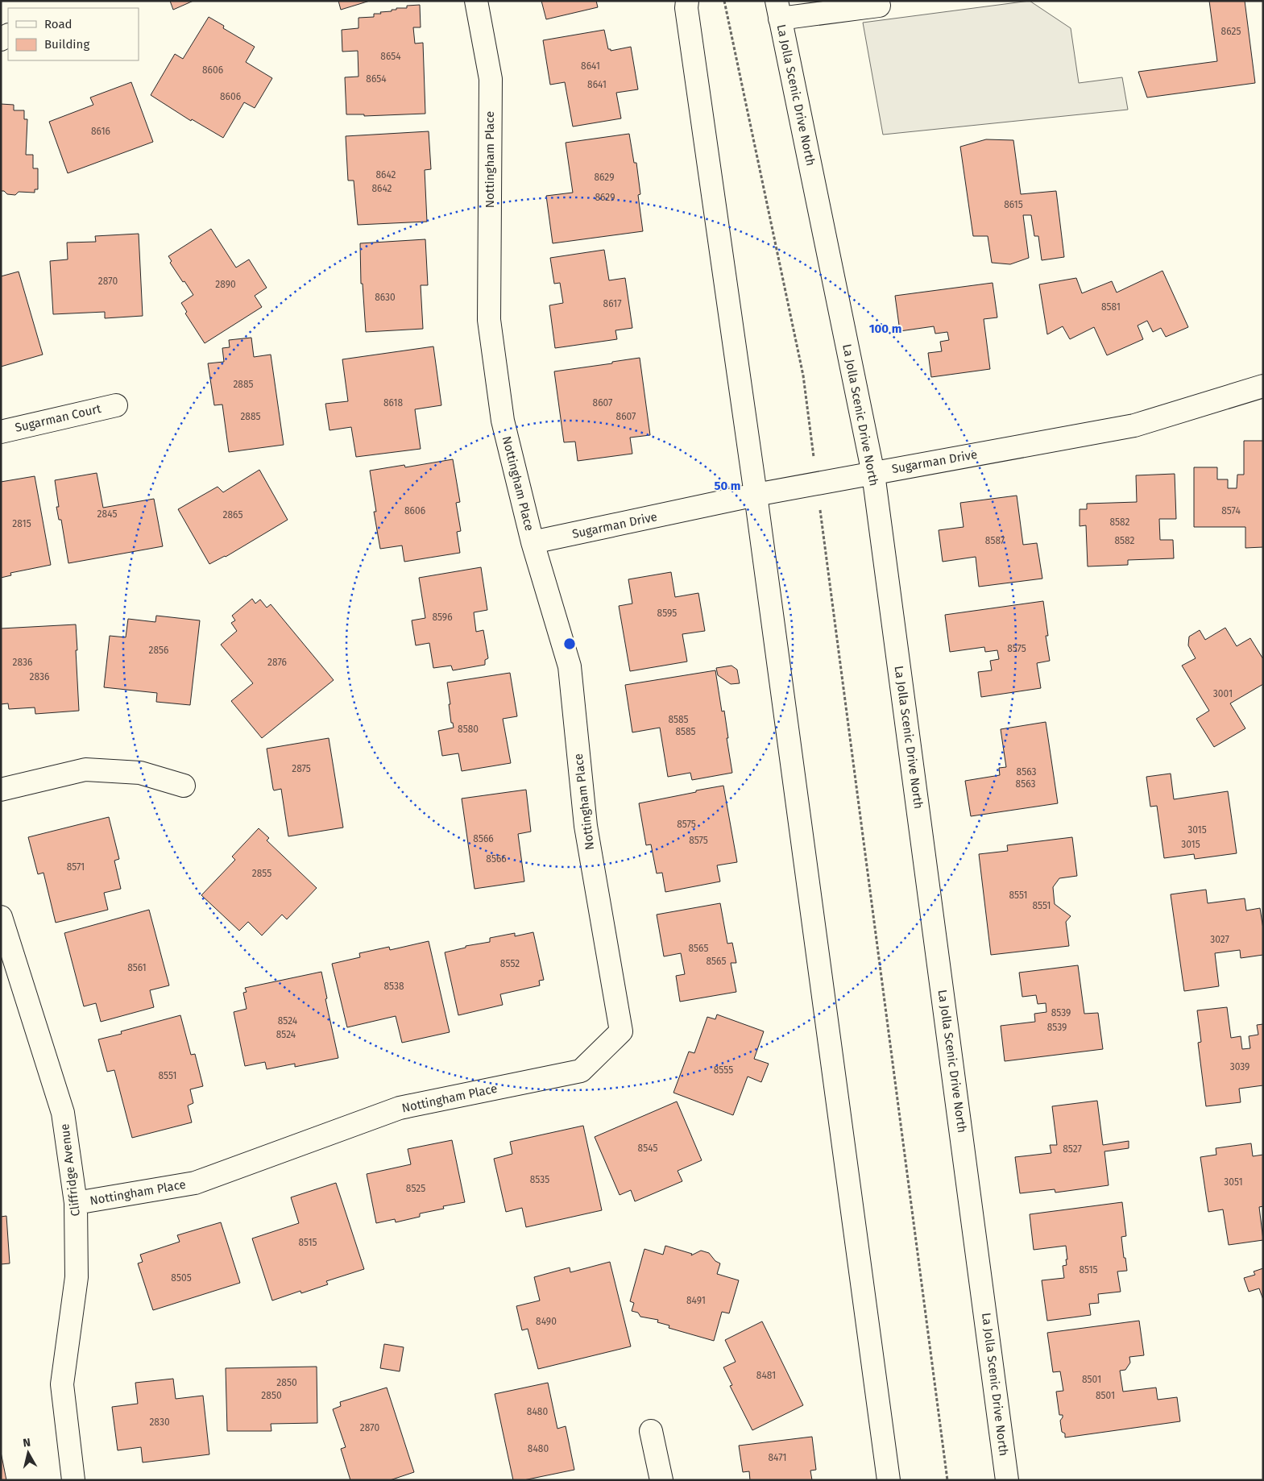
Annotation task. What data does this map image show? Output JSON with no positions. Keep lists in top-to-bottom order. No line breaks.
{"streets":{"street":["La Jolla Scenic Drive North","Nottingham Place","Sugarman Court","Sugarman Drive","Cliffridge Avenue"]},"crossings":[["La Jolla Scenic Drive North","Sugarman Drive"],["Nottingham Place","Sugarman Drive"],["Nottingham Place","Cliffridge Avenue"]],"house_numbers":["8625","8654","8641","8606","8654","8641","8606","8616","8642","8629","8642","8629","8615","2870","2890","8630","8617","8581","2885","8618","8607","2885","8607","8606","8574","2845","2865","8582","2815","8587","8582","8595","8596","8575","2856","2836","2876","2836","3001","8585","8580","8585","2875","8563","8563","8575","3015","8566","8575","3015","8566","8571","2855","8551","8551","3027","8565","8565","8552","8561","8538","8539","8524","8539","8524","3039","8555","8551","8545","8527","8535","3051","8525","8515","8515","8505","8491","8490","8481","8501","2850","2850","8501","8480","2830","2870","8480","8471"],"legend":["Road","Building"],"north":"top","rings":["100 m","50 m"]}
